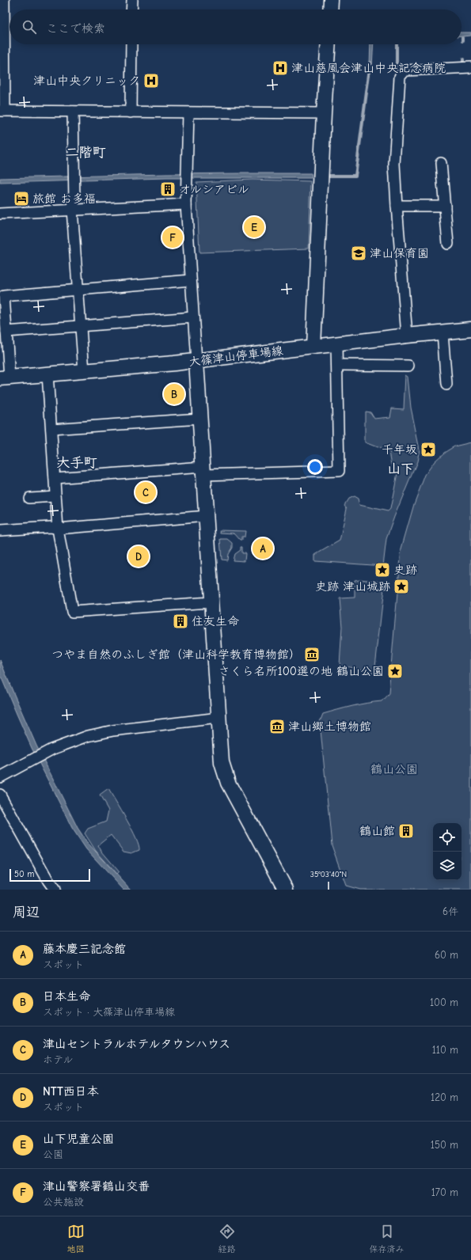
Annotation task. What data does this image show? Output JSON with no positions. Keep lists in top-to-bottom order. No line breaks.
{"streets":{"street":["大篠津山停車場線"]},"districts":["二階町","大手町","山下"],"parks":["鶴山公園"],"places":{"hospital":["津山慈風会津山中央記念病院","津山中央クリニック"],"building":["オルシアビル","住友生命","鶴山館"],"hotel":["旅館 お多福"],"school or university":["津山保育園"],"place":["千年坂","史跡","史跡 津山城跡","さくら名所100選の地 鶴山公園"],"museum":["つやま自然のふしぎ館（津山科学教育博物館）","津山郷土博物館"]},"scale_bar":"50 m","page":{"search":"ここで検索","pins":["E","F","B","C","A","D"],"scale":"50 m","heading":["周辺","6件"],"list":[{"mark":"A","name":"藤本慶三記念館","note":"スポット","value":"60 m"},{"mark":"B","name":"日本生命","note":"スポット · 大篠津山停車場線","value":"100 m"},{"mark":"C","name":"津山セントラルホテルタウンハウス","note":"ホテル","value":"110 m"},{"mark":"D","name":"NTT西日本","note":"スポット","value":"120 m"},{"mark":"E","name":"山下児童公園","note":"公園","value":"150 m"},{"mark":"F","name":"津山警察署鶴山交番","note":"公共施設","value":"170 m"}],"nav":["地図","経路","保存済み"]},"coordinates":["35°03'40\"N"]}
